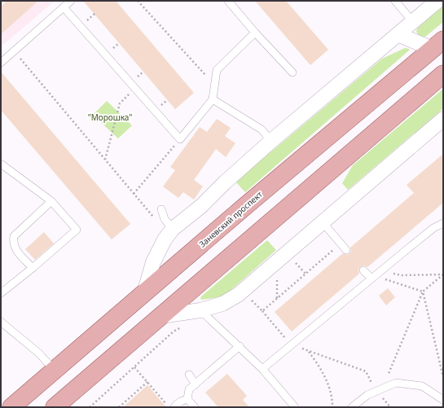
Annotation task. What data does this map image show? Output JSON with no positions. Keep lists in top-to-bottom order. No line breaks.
{"streets":{"main road":["Заневский проспект"]},"parks":["\"Морошка\""]}
